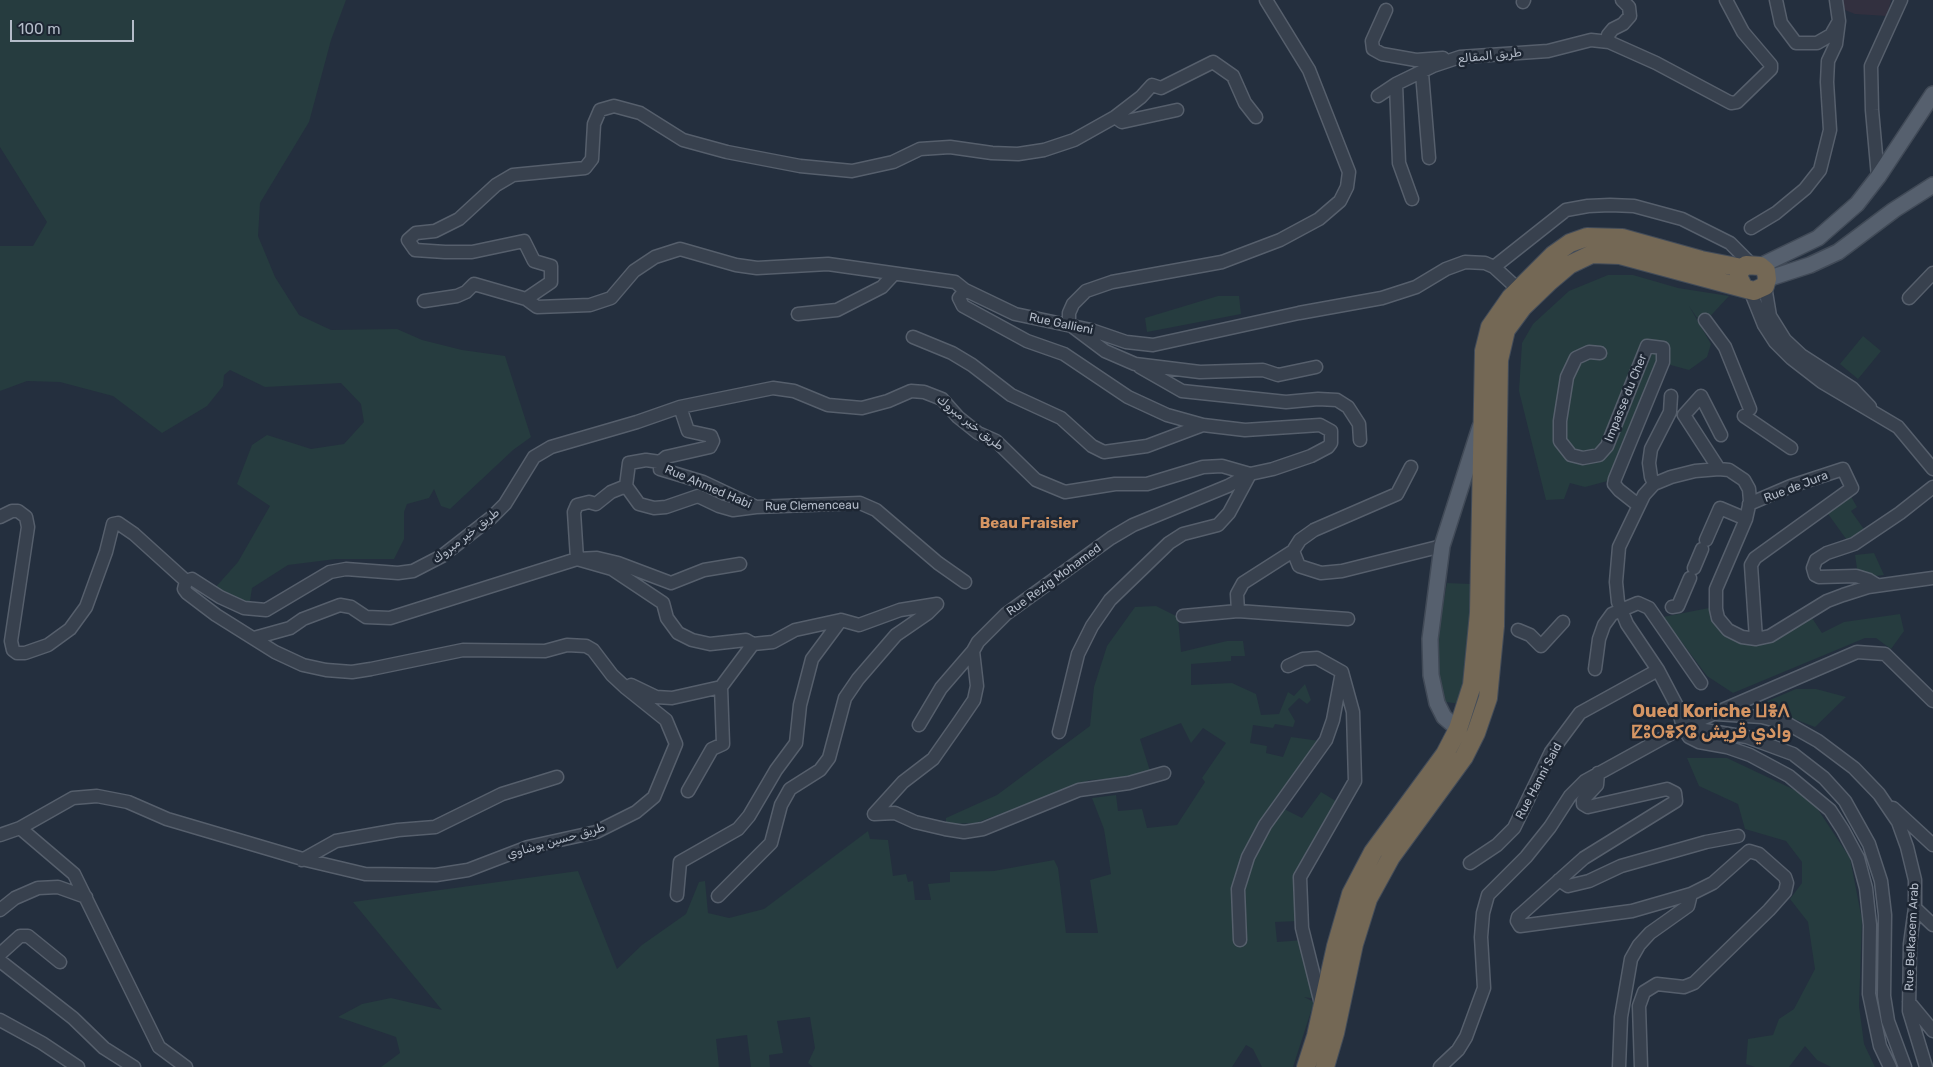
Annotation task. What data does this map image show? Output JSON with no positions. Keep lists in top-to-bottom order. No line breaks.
{"streets":{"street":["طريق المقالع","Rue Gallieni","Impasse du Cher","طريق خير مبروك","Rue Ahmed Habi","Rue de Jura","Rue Clemenceau","Rue Rezig Mohamed","Rue Hanni Said","طريق حسين بوشاوي","Rue Belkacem Arab"]},"crossings":[["طريق خير مبروك","Rue Ahmed Habi"],["طريق خير مبروك","Rue Rezig Mohamed"],["طريق خير مبروك","طريق حسين بوشاوي"],["Rue Ahmed Habi","Rue Clemenceau"]],"districts":["Beau Fraisier","Oued Koriche ⵡⴻⴷ ⵇⵓⵔⴻⵢⵛ وادي قريش"],"scale_bar":"100 m"}
